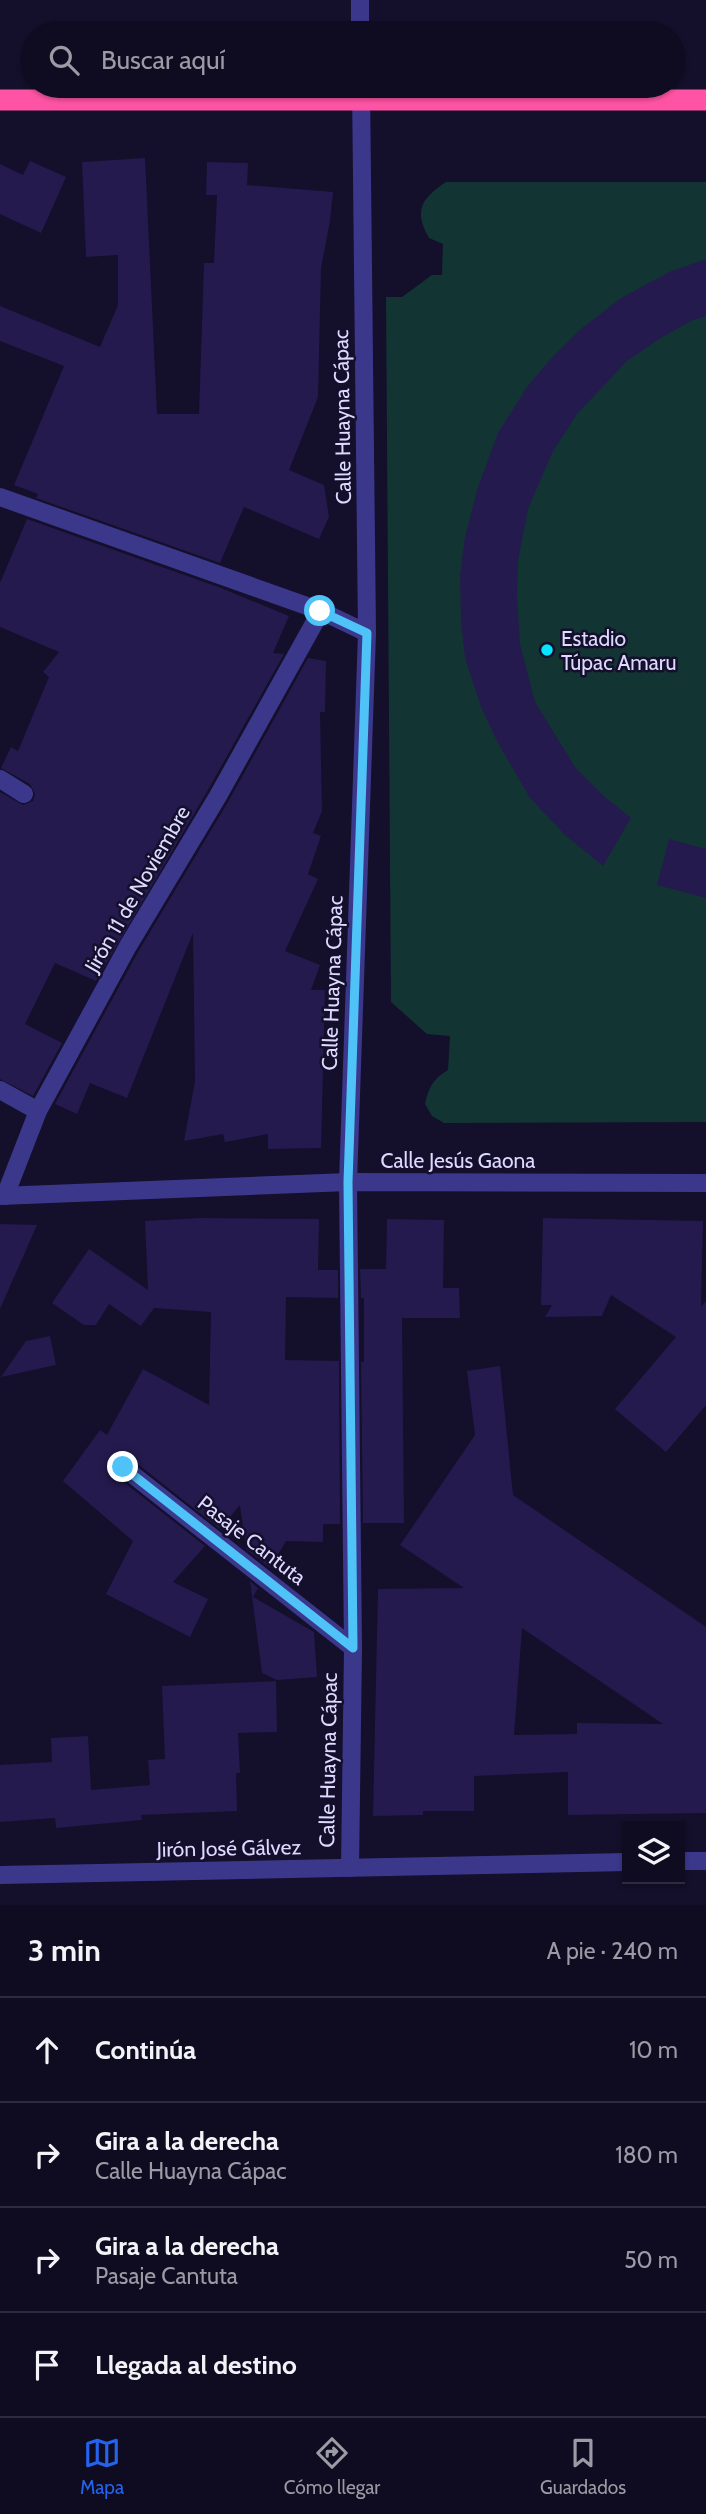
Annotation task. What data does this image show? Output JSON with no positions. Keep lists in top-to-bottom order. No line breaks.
{"streets":{"street":["Calle Huayna Cápac","Jirón 11 de Noviembre","Calle Jesús Gaona","Pasaje Cantuta","Jirón José Gálvez"]},"crossings":[["Calle Huayna Cápac","Calle Jesús Gaona"],["Calle Huayna Cápac","Pasaje Cantuta"],["Calle Huayna Cápac","Jirón José Gálvez"],["Jirón 11 de Noviembre","Calle Jesús Gaona"]],"places":["Estadio Túpac Amaru"],"page":{"search":"Buscar aquí","heading":["3 min","A pie · 240 m"],"list":[["Continúa","10 m"],["Gira a la derecha","Calle Huayna Cápac","180 m"],["Gira a la derecha","Pasaje Cantuta","50 m"],"Llegada al destino"],"nav":["Mapa","Cómo llegar","Guardados"]}}
